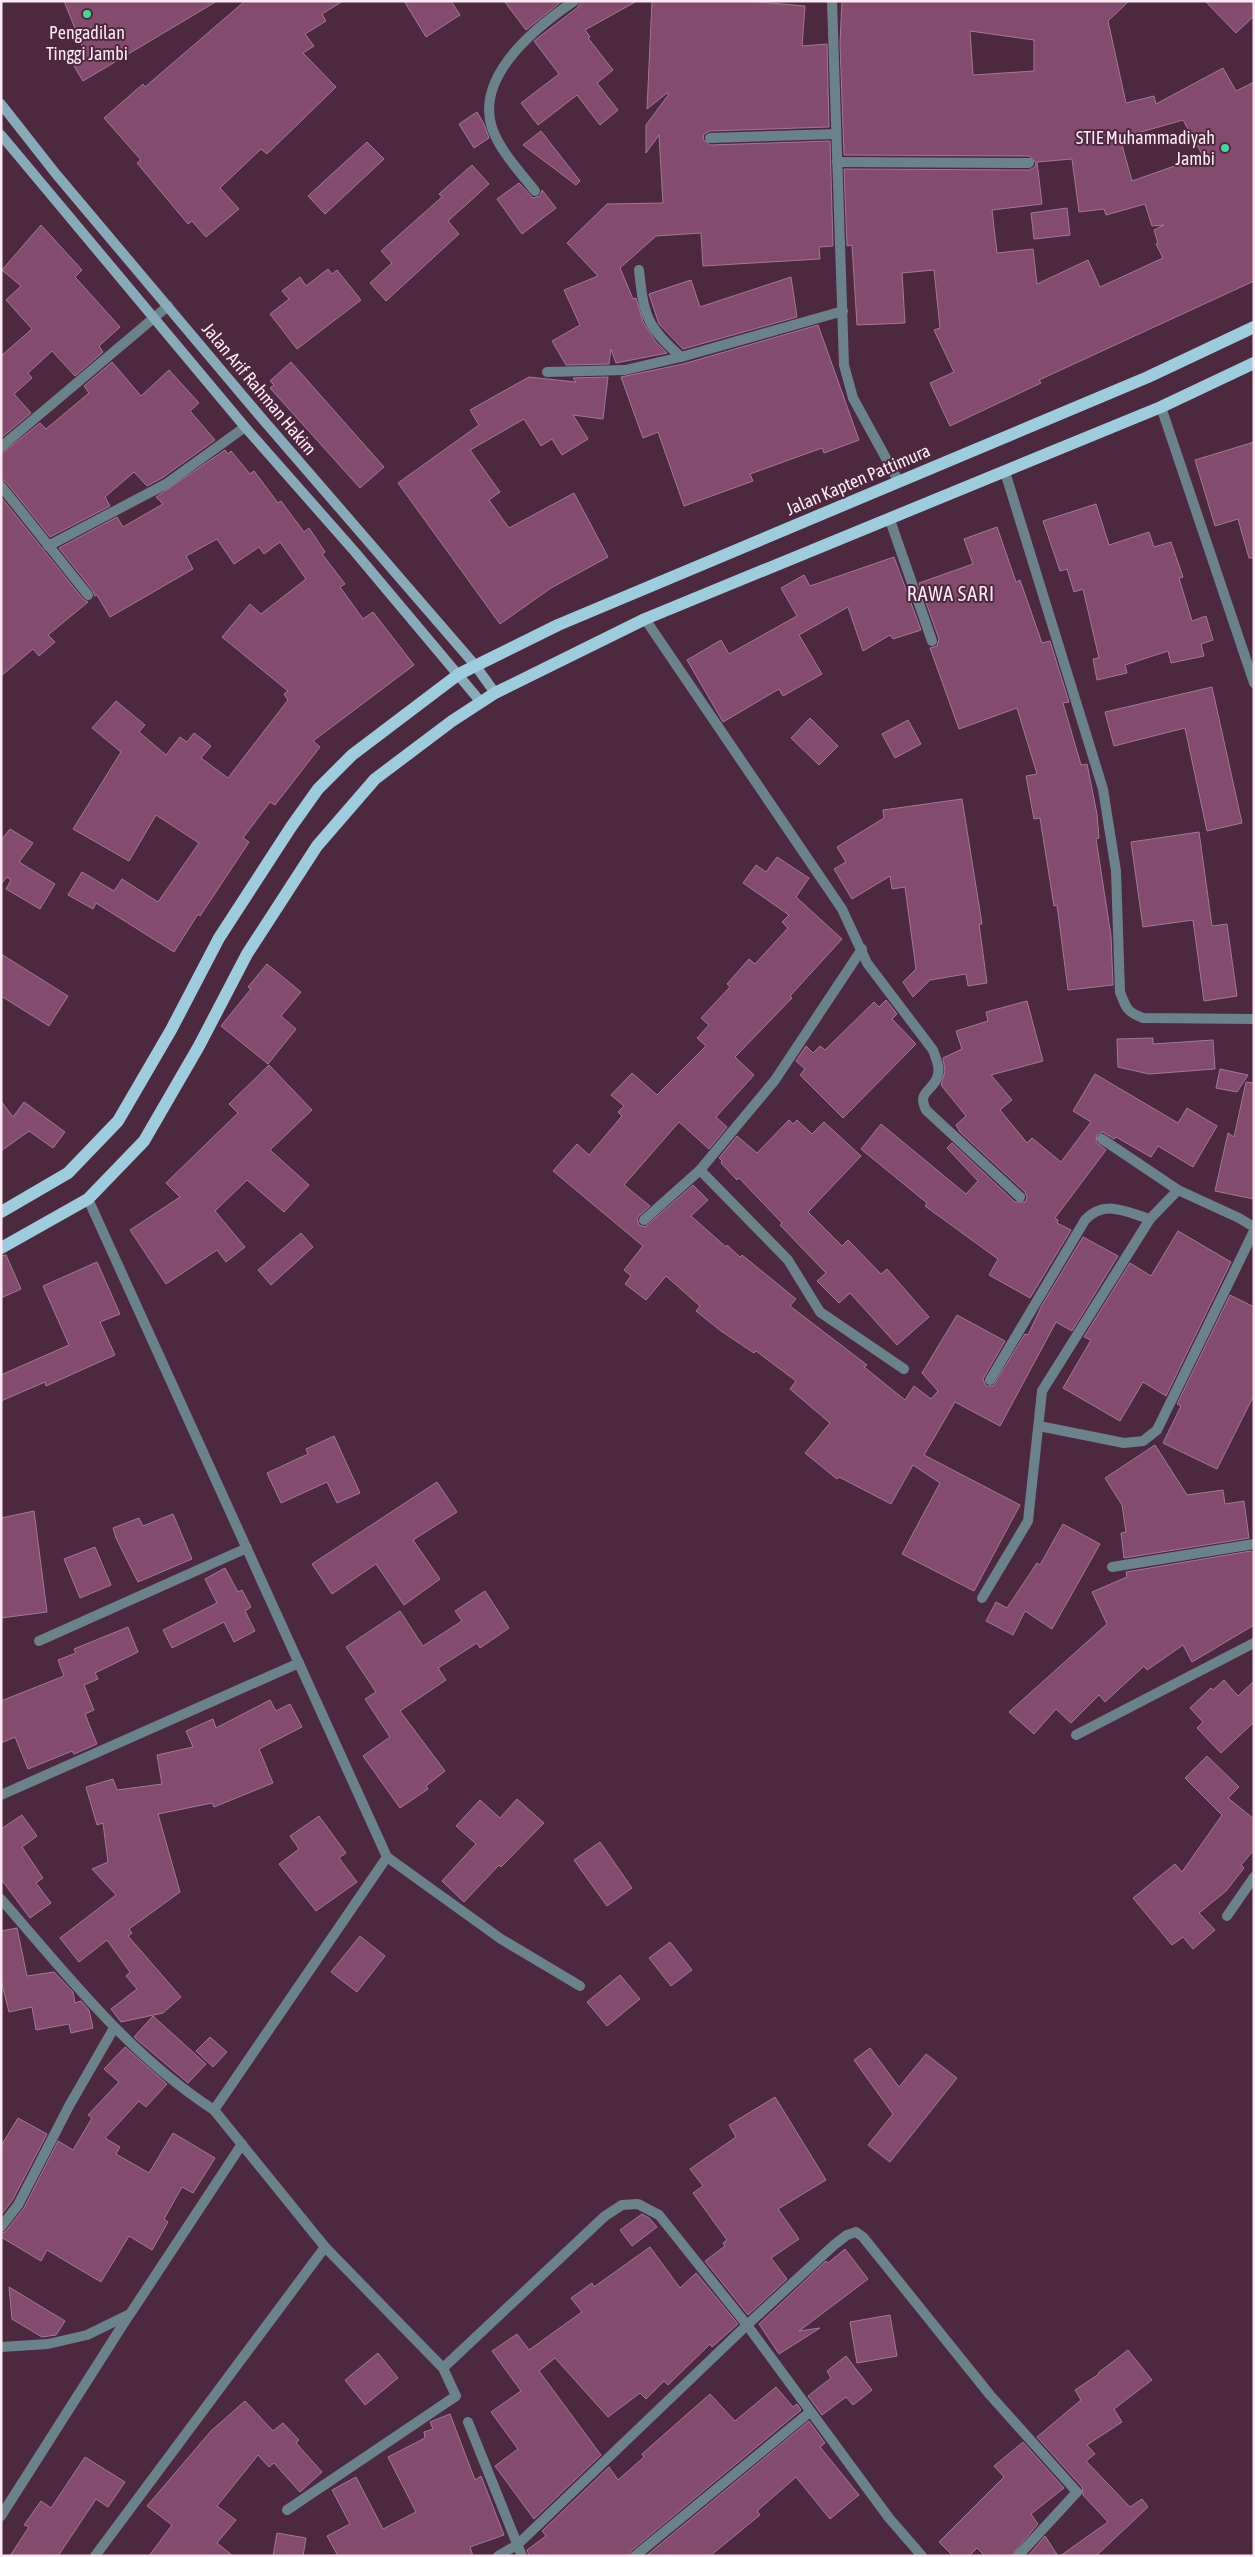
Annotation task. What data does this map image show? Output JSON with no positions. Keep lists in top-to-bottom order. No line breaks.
{"streets":{"main road":["Jalan Arif Rahman Hakim","Jalan Kapten Pattimura"]},"crossings":[["Jalan Arif Rahman Hakim","Jalan Kapten Pattimura"]],"districts":["RAWA SARI"],"places":["Pengadilan Tinggi Jambi","STIE Muhammadiyah Jambi"]}
